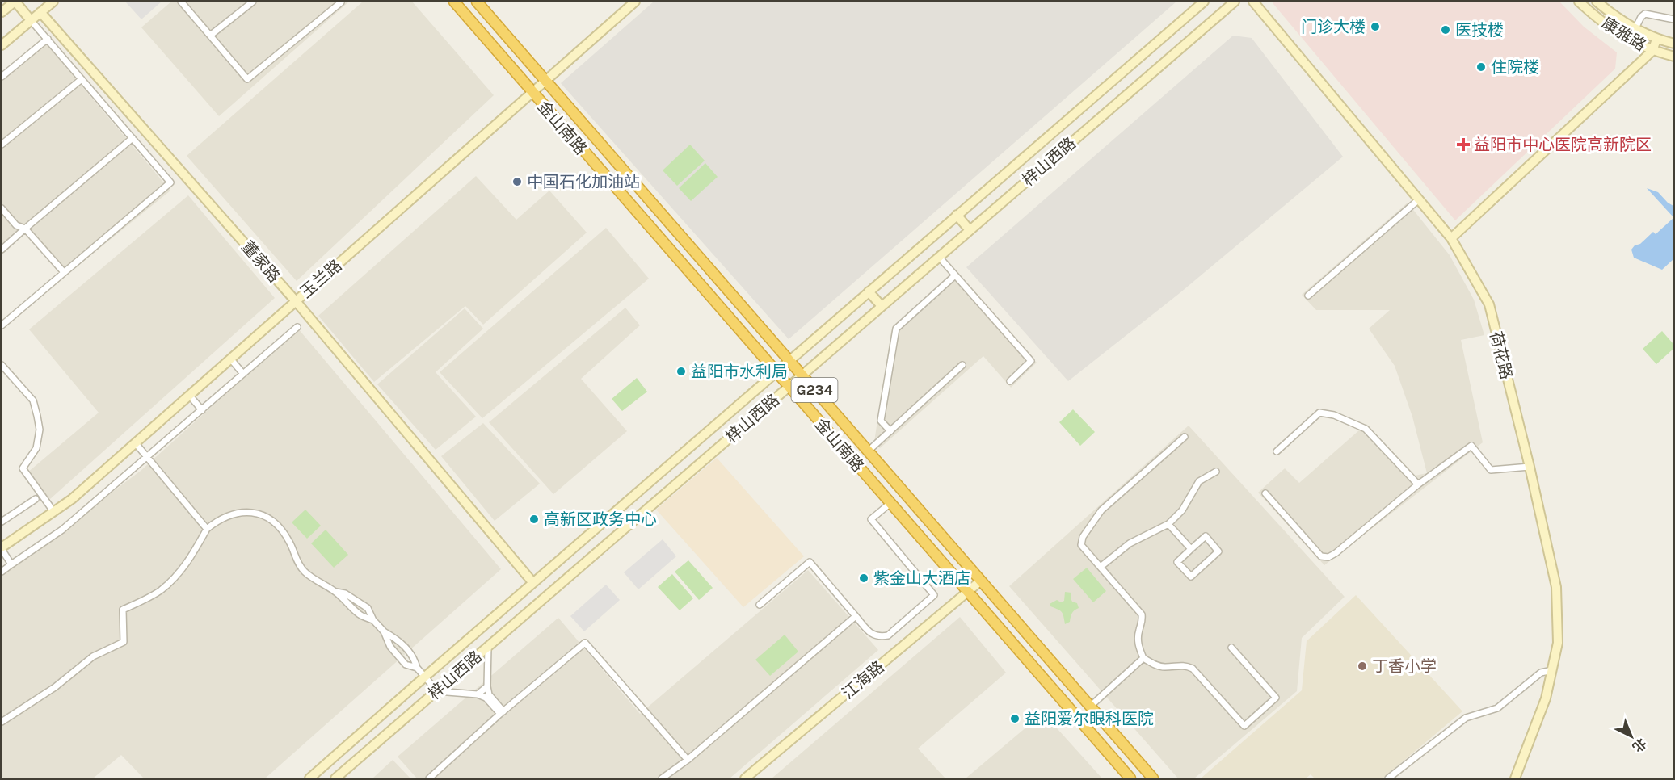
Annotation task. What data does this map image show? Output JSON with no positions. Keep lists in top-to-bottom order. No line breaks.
{"streets":{"highway":["金山南路","G234"],"street":["康雅路","梓山西路","董家路","玉兰路","荷花路","江海路"]},"crossings":[["金山南路","梓山西路"],["金山南路","玉兰路"],["金山南路","江海路"],["梓山西路","董家路"],["董家路","玉兰路"]],"places":{"other":["门诊大楼","医技楼","住院楼","中国石化加油站","益阳市水利局","高新区政务中心","紫金山大酒店","丁香小学","益阳爱尔眼科医院"],"health":["益阳市中心医院高新院区"]},"north":"bottom right"}
